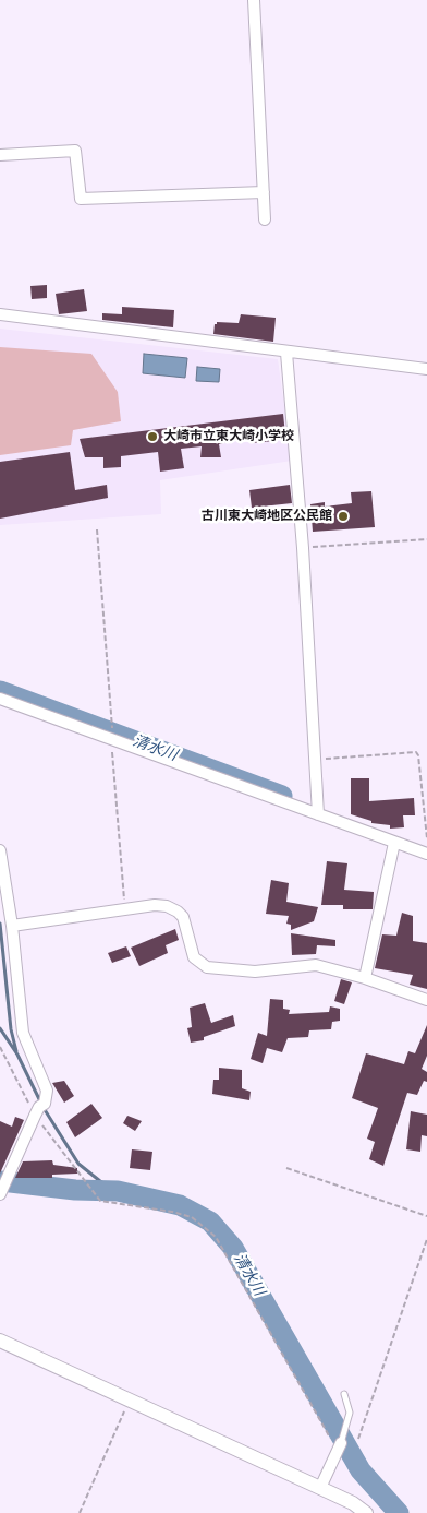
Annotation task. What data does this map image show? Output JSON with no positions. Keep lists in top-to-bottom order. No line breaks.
{"water":["清水川"],"places":["大崎市立東大崎小学校","古川東大崎地区公民館"]}
